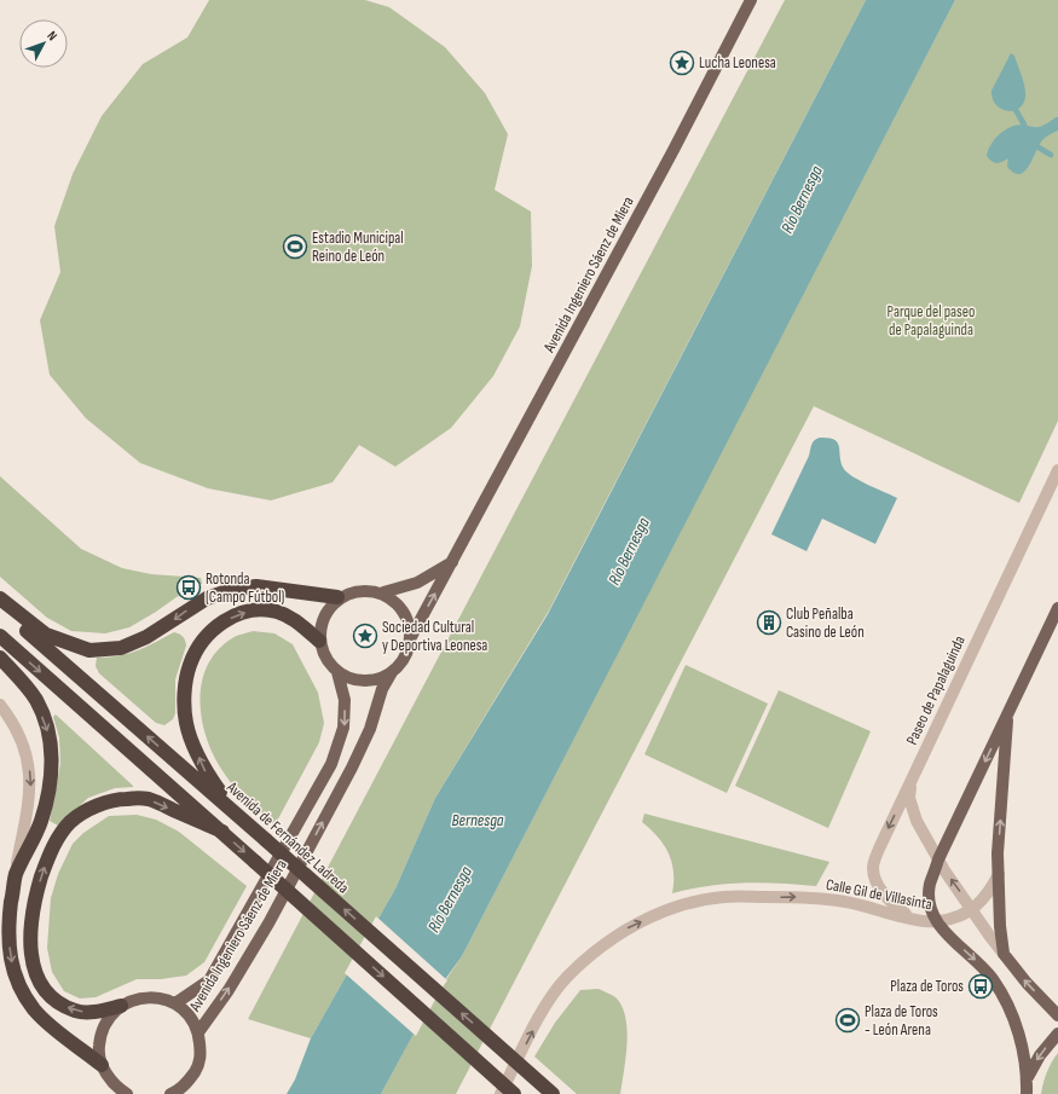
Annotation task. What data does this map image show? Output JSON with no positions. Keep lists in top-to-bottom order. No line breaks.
{"streets":{"highway":["Avenida de Fernández Ladreda"],"main road":["Avenida Ingeniero Sáenz de Miera"],"street":["Paseo de Papalaguinda","Calle Gil de Villasinta"]},"crossings":[["Paseo de Papalaguinda","Calle Gil de Villasinta"]],"one_way":["Calle Gil de Villasinta"],"water":["Río Bernesga","Bernesga"],"parks":["Parque del paseo de Papalaguinda"],"places":{"place":["Lucha Leonesa","Sociedad Cultural y Deportiva Leonesa"],"sports":["Estadio Municipal Reino de León","Plaza de Toros - León Arena"],"bus stop":["Rotonda (Campo Fútbol)","Plaza de Toros"],"building":["Club Peñalba Casino de León"]},"north":"top right"}
